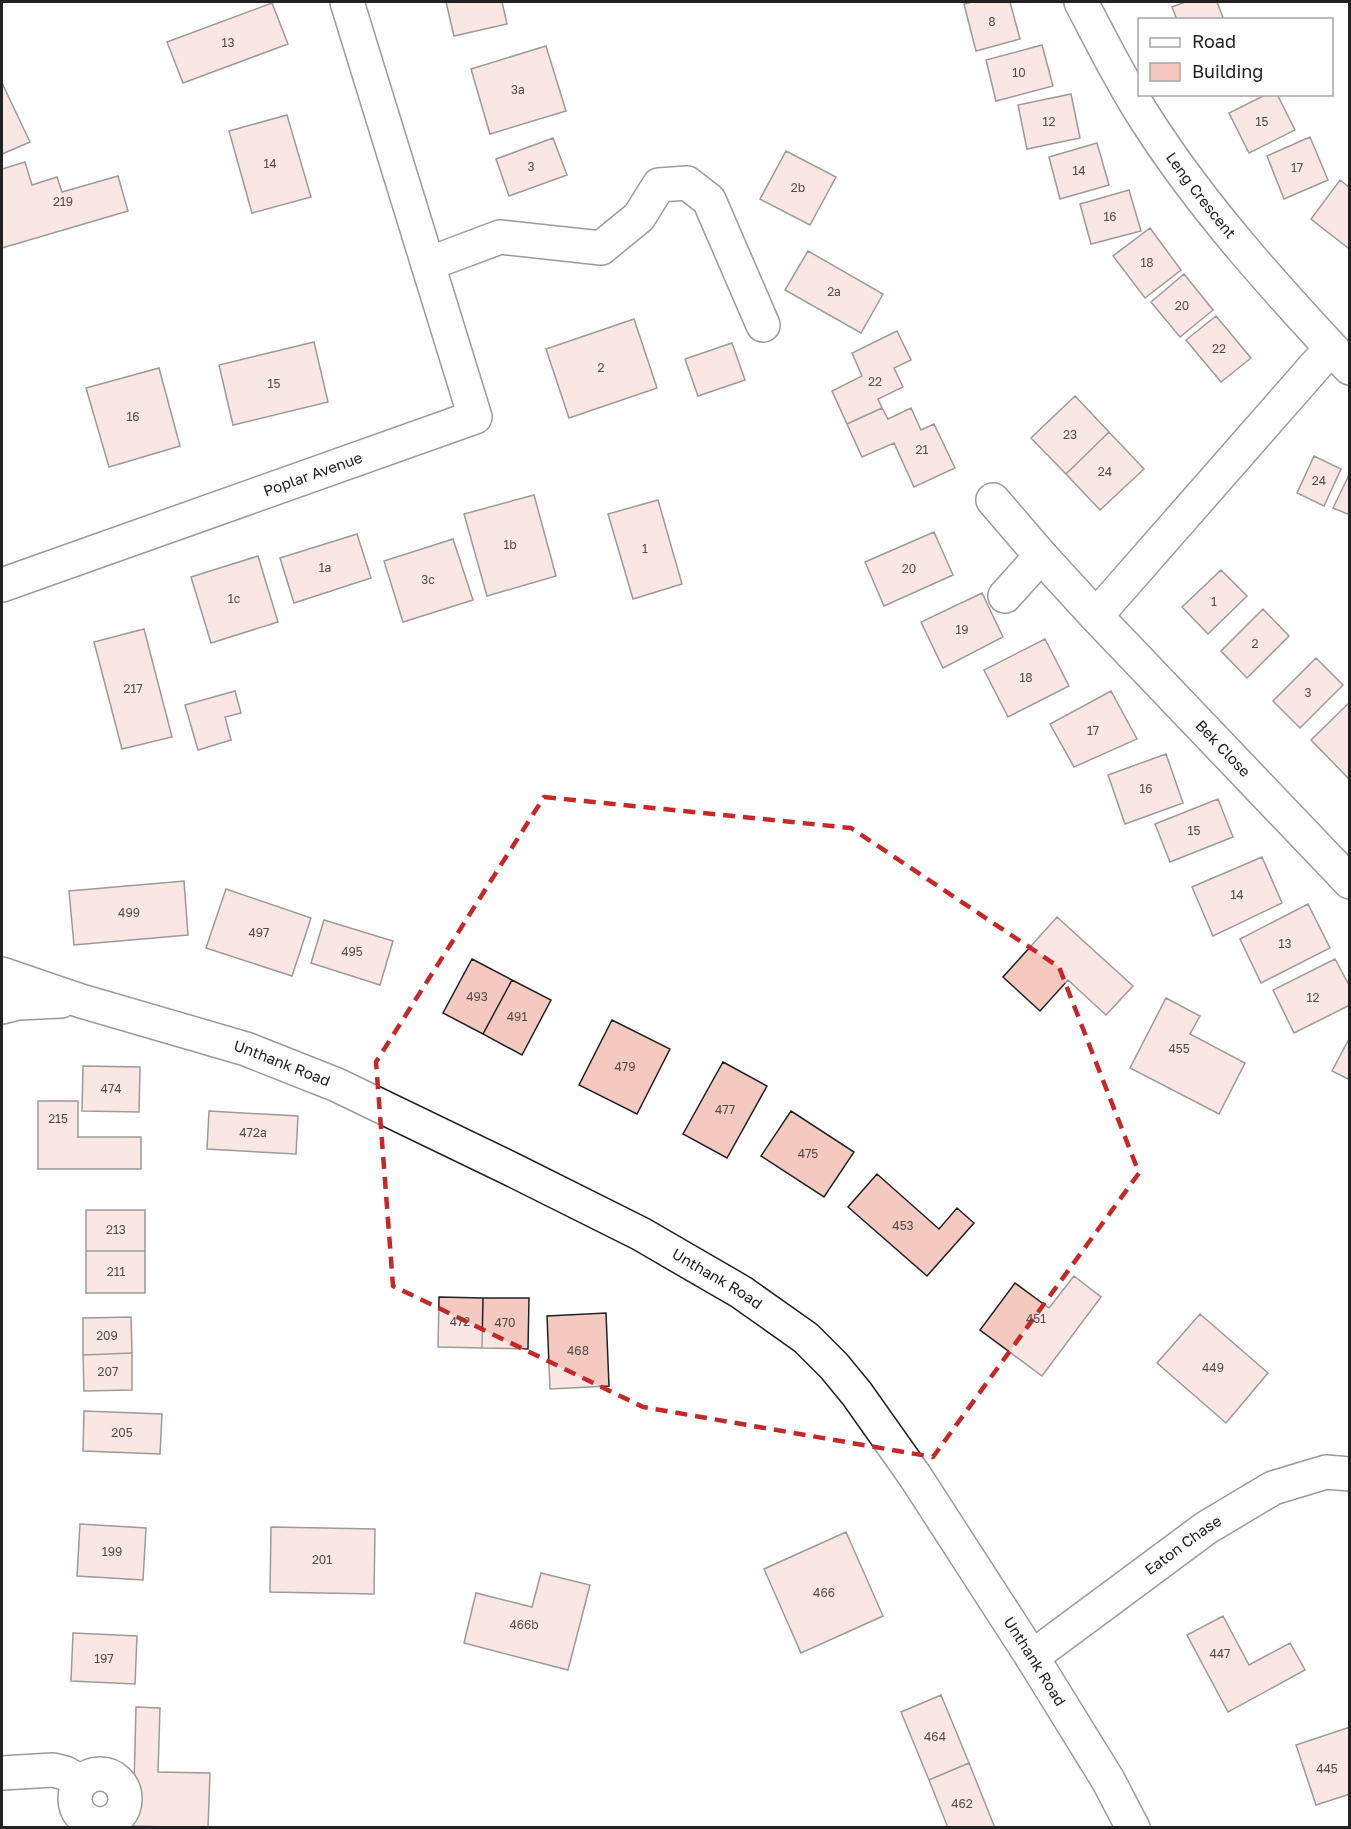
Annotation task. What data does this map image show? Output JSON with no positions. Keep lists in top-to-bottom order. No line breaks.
{"streets":{"street":["Leng Crescent","Poplar Avenue","Bek Close","Unthank Road","Eaton Chase"]},"crossings":[["Unthank Road","Eaton Chase"]],"house_numbers":["8","13","10","3a","12","15","14","3","17","14","2b","219","16","18","2a","20","22","2","22","15","16","23","21","24","24","1b","1","1a","20","3c","1c","1","19","2","18","217","3","17","16","15","14","499","497","13","495","493","12","491","455","479","474","477","215","472a","475","453","213","211","451","472","470","209","468","449","207","205","199","201","466","466b","447","197","464","445","462"],"legend":["Road","Building"]}
